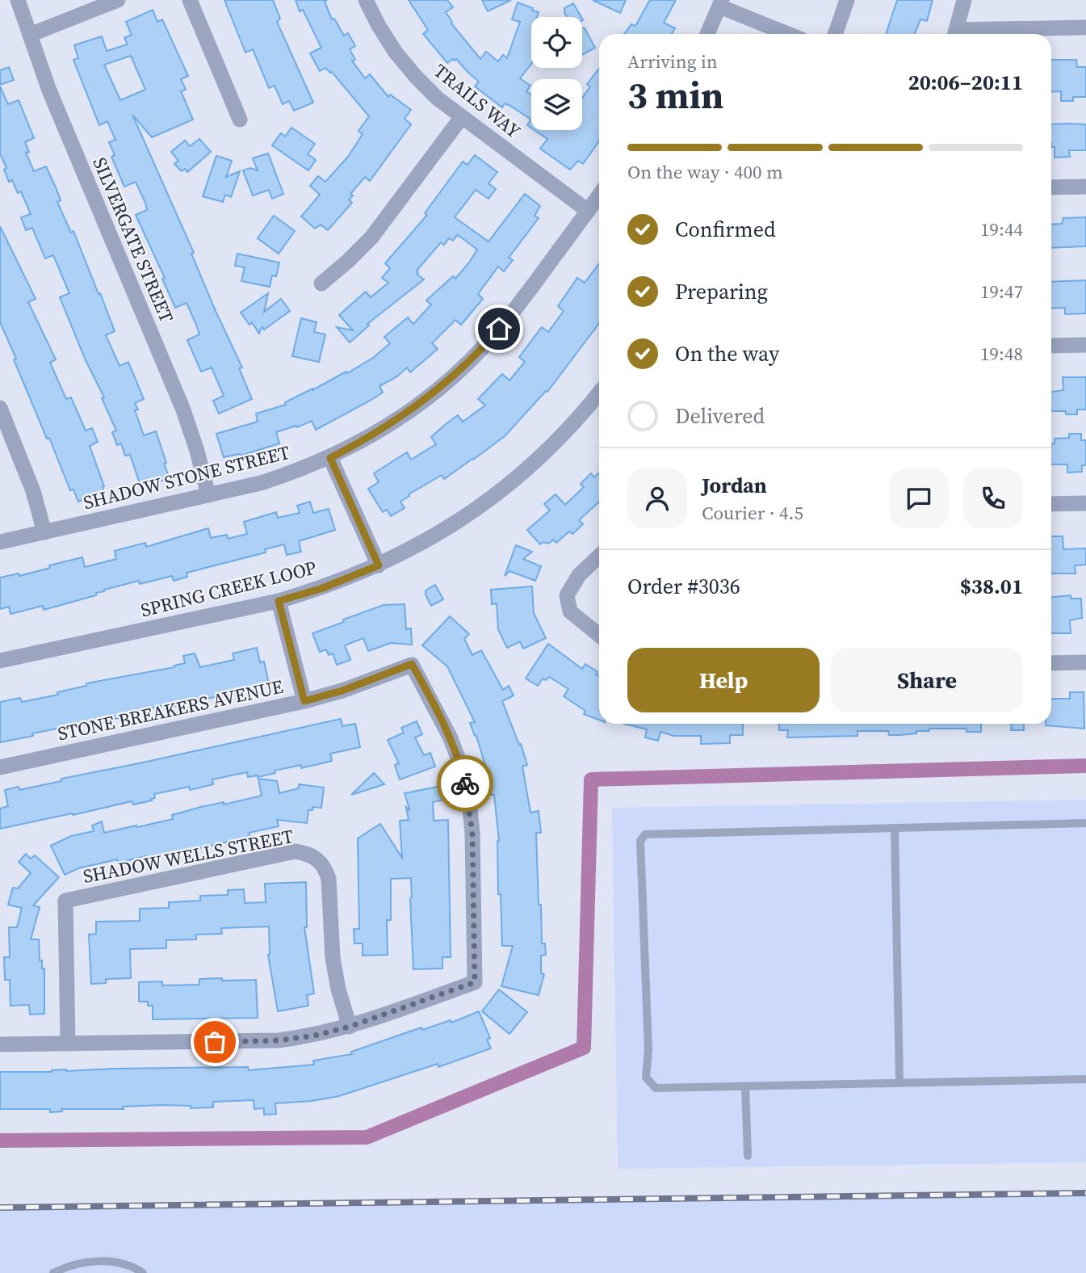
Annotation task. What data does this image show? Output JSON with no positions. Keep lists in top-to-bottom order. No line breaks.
{"streets":{"street":["TRAILS WAY","SILVERGATE STREET","SHADOW STONE STREET","SPRING CREEK LOOP","STONE BREAKERS AVENUE","SHADOW WELLS STREET"]},"crossings":[["TRAILS WAY","SHADOW STONE STREET"],["SILVERGATE STREET","SHADOW STONE STREET"],["STONE BREAKERS AVENUE","SHADOW WELLS STREET"]],"page":{"heading":["3 min","Arriving in","20:06–20:11"],"panel":["Jordan","Courier · 4.5","Order #3036","$38.01"],"bar":"On the way · 400 m","list":[["Confirmed","19:44"],["Preparing","19:47"],["On the way","19:48"],"Delivered"],"buttons":["Help","Share"]}}
